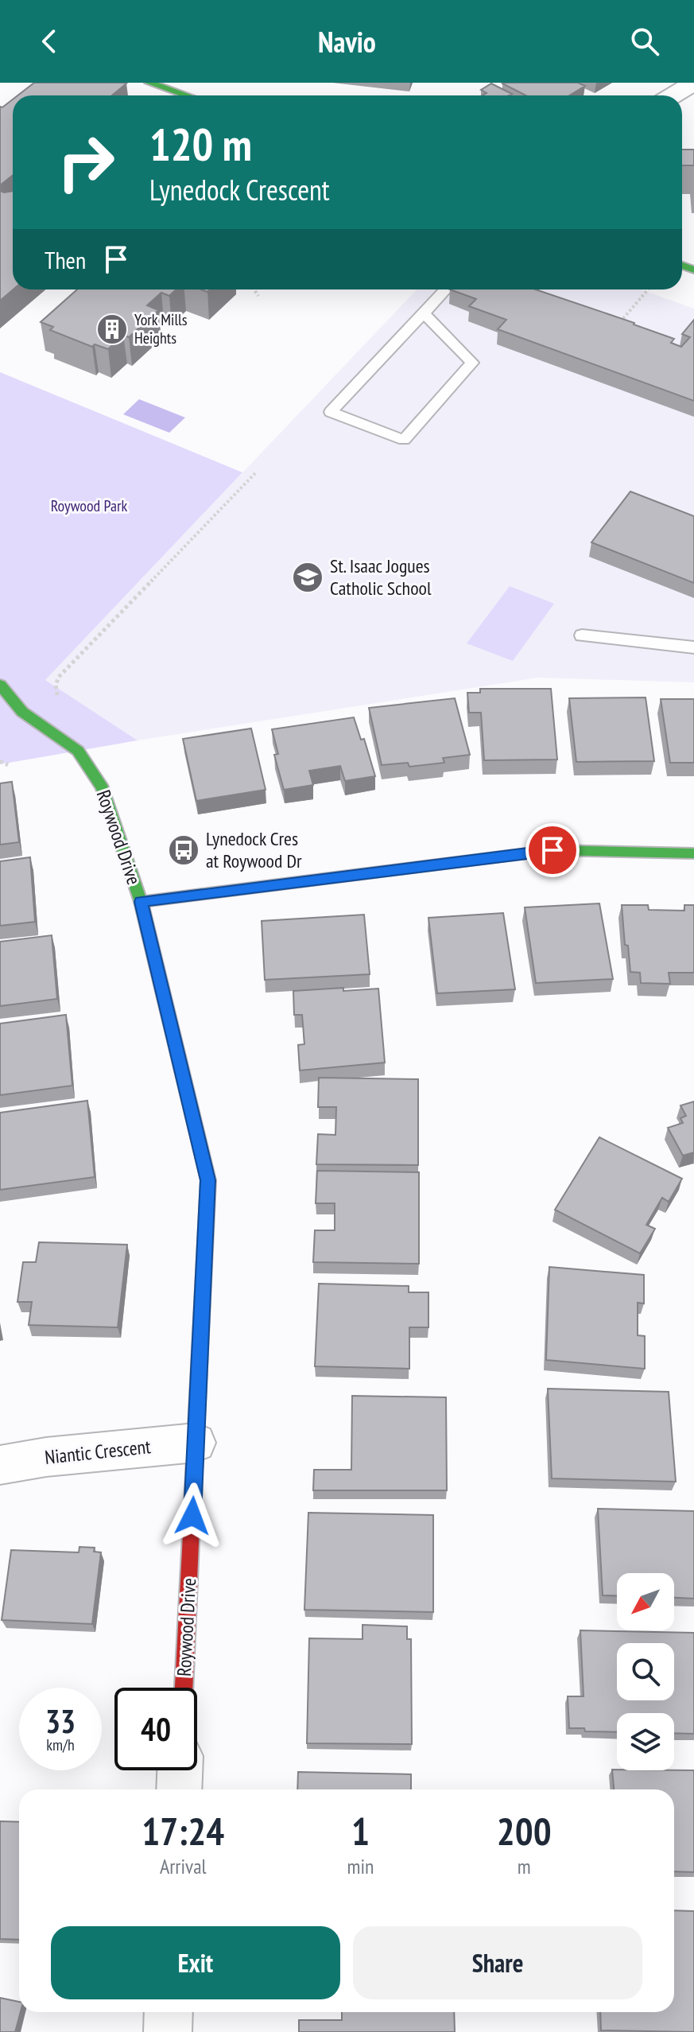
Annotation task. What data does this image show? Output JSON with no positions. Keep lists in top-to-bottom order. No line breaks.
{"streets":{"street":["Roywood Drive","Niantic Crescent"]},"crossings":[["Roywood Drive","Niantic Crescent"]],"parks":["Roywood Park"],"places":{"building":["York Mills Heights"],"school or university":["St. Isaac Jogues Catholic School"],"bus stop":["Lynedock Cres at Roywood Dr"]},"north":"bottom left","page":{"header":"Navio","turn":["120 m","Lynedock Crescent"],"then":"Then","speed":"33 km/h","limit":"40","eta":["17:24","Arrival","1","min","200","m"],"buttons":["Exit","Share"]}}
